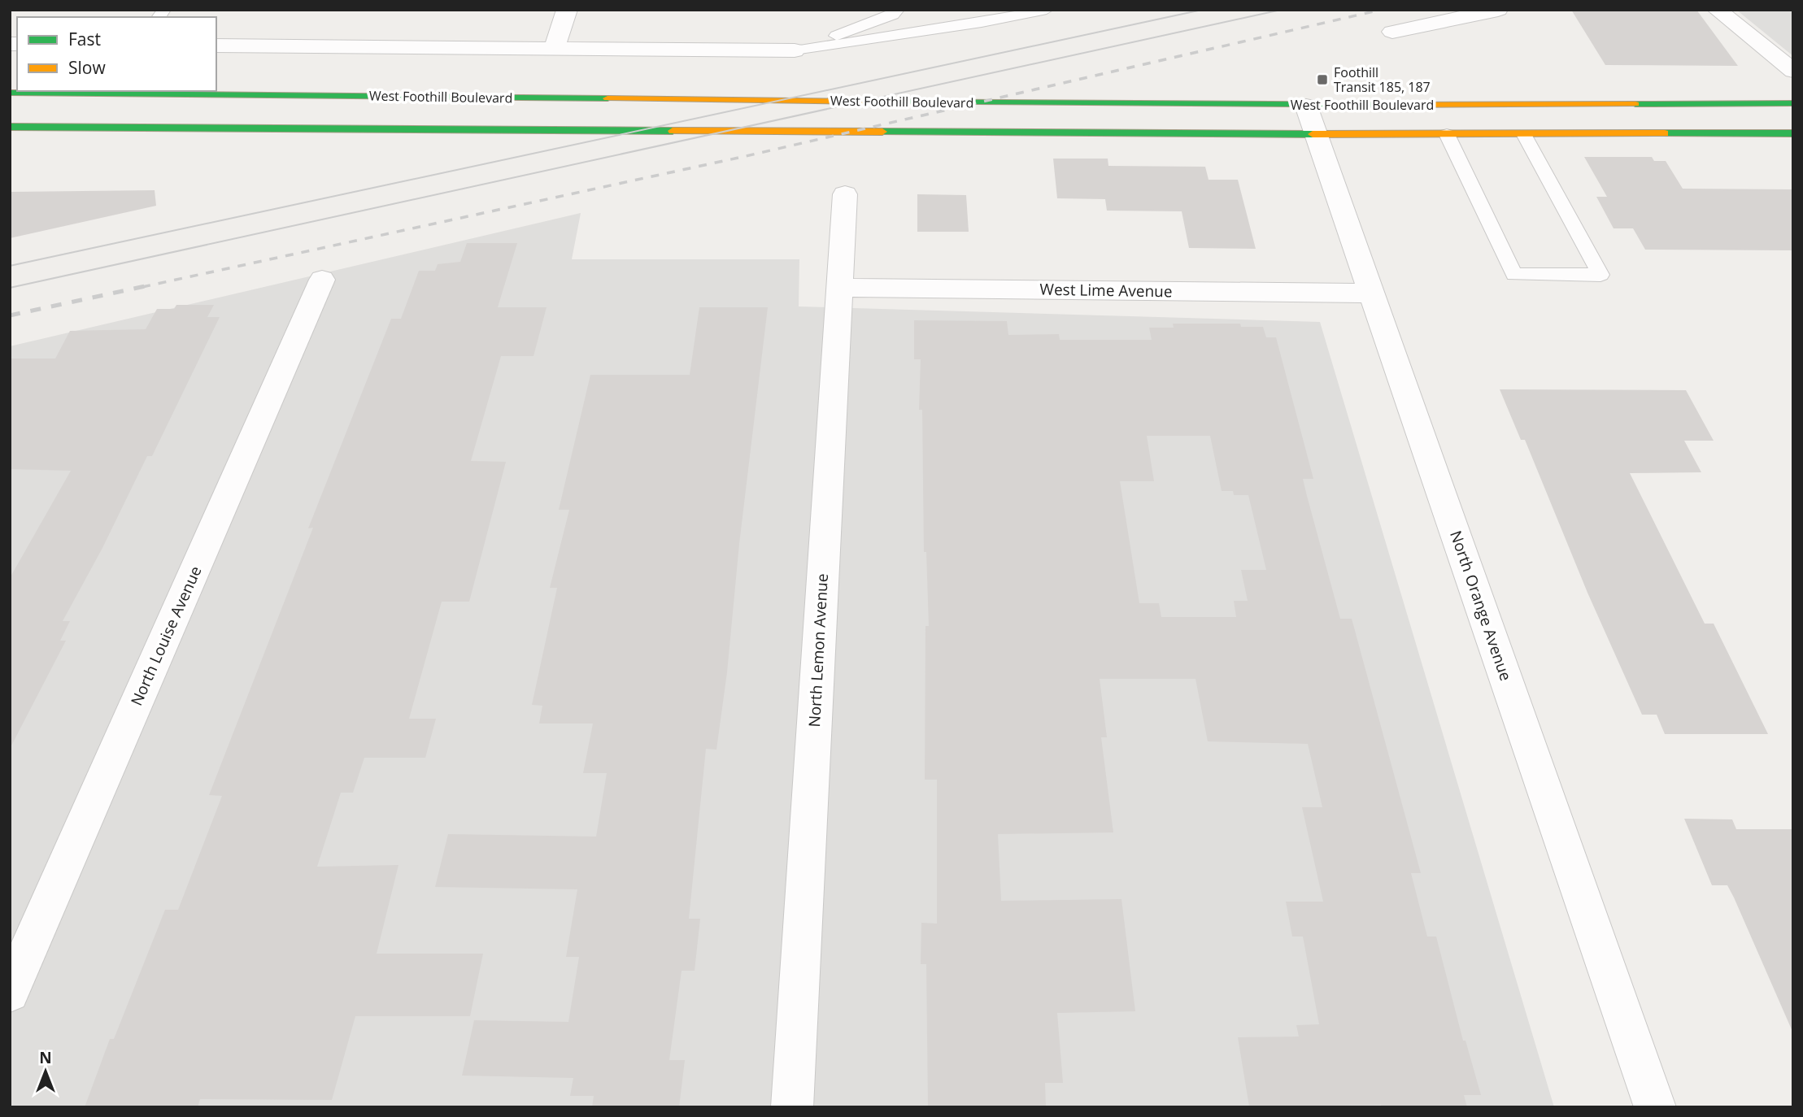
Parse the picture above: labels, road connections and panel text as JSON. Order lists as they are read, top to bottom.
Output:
{
  "streets": {
    "main road": ["West Foothill Boulevard"],
    "street": [
      "West Lime Avenue",
      "North Orange Avenue",
      "North Louise Avenue",
      "North Lemon Avenue"
    ]
  },
  "crossings": [
    ["West Foothill Boulevard", "North Orange Avenue"],
    ["West Lime Avenue", "North Orange Avenue"],
    ["West Lime Avenue", "North Lemon Avenue"]
  ],
  "places": {
    "transit": ["Foothill Transit 185, 187"]
  },
  "legend": ["Fast", "Slow"],
  "north": "top"
}
